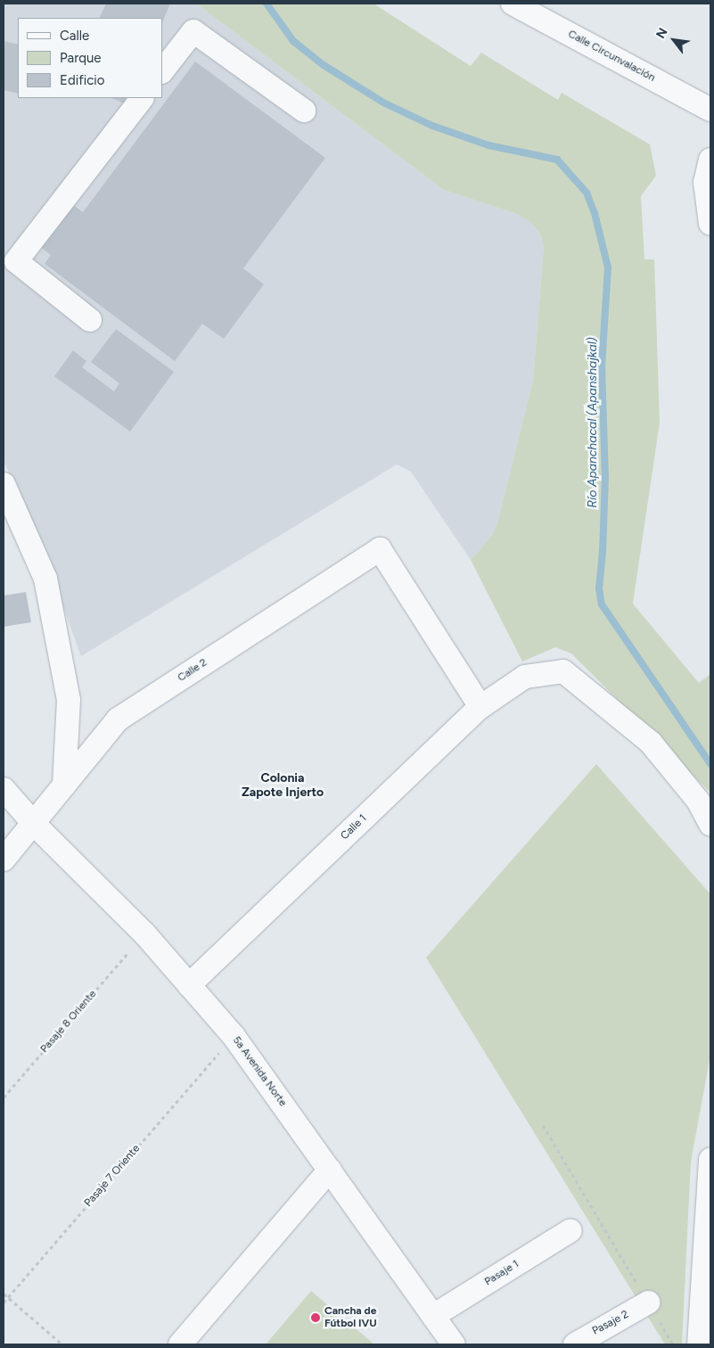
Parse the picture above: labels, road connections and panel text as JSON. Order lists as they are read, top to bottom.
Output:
{
  "streets": {
    "street": [
      "Calle Circunvalación",
      "Calle 2",
      "Calle 1",
      "5a Avenida Norte",
      "Pasaje 1",
      "Pasaje 2"
    ],
    "path": ["Pasaje 8 Oriente", "Pasaje 7 Oriente"]
  },
  "crossings": [
    ["Calle 2", "Calle 1"],
    ["Calle 2", "5a Avenida Norte"],
    ["Calle 1", "5a Avenida Norte"],
    ["5a Avenida Norte", "Pasaje 1"]
  ],
  "districts": ["Colonia Zapote Injerto"],
  "water": ["Río Apanchacal (Apanshajkal)"],
  "places": ["Cancha de Fútbol IVU"],
  "legend": ["Calle", "Parque", "Edificio"],
  "north": "top left"
}
